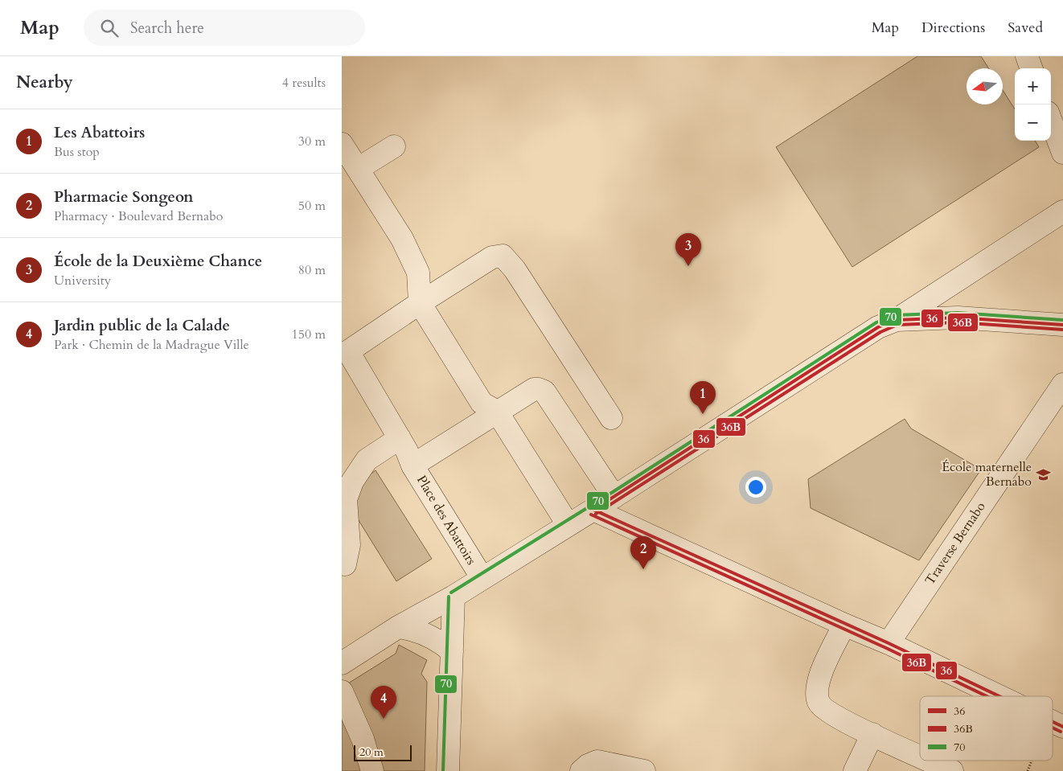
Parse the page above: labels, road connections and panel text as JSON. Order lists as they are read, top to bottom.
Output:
{
  "streets": {
    "street": ["Place des Abattoirs", "Traverse Bernabo"]
  },
  "places": {
    "school or university": ["École maternelle Bernabo"]
  },
  "lines": ["transit line 70", "transit line 36", "transit line 36B"],
  "legend": ["36", "36B", "70"],
  "scale_bar": "20 m",
  "north": "left",
  "page": {
    "header": "Map",
    "search": "Search here",
    "nav": ["Map", "Directions", "Saved"],
    "heading": ["Nearby", "4 results"],
    "map_buttons": ["+", "−"],
    "list": [
      {
        "mark": "1",
        "name": "Les Abattoirs",
        "note": "Bus stop",
        "value": "30 m"
      },
      {
        "mark": "2",
        "name": "Pharmacie Songeon",
        "note": "Pharmacy · Boulevard Bernabo",
        "value": "50 m"
      },
      {
        "mark": "3",
        "name": "École de la Deuxième Chance",
        "note": "University",
        "value": "80 m"
      },
      {
        "mark": "4",
        "name": "Jardin public de la Calade",
        "note": "Park · Chemin de la Madrague Ville",
        "value": "150 m"
      }
    ],
    "pins": [
      "3",
      "1",
      "2",
      "4"
    ],
    "scale": "20 m"
  }
}
